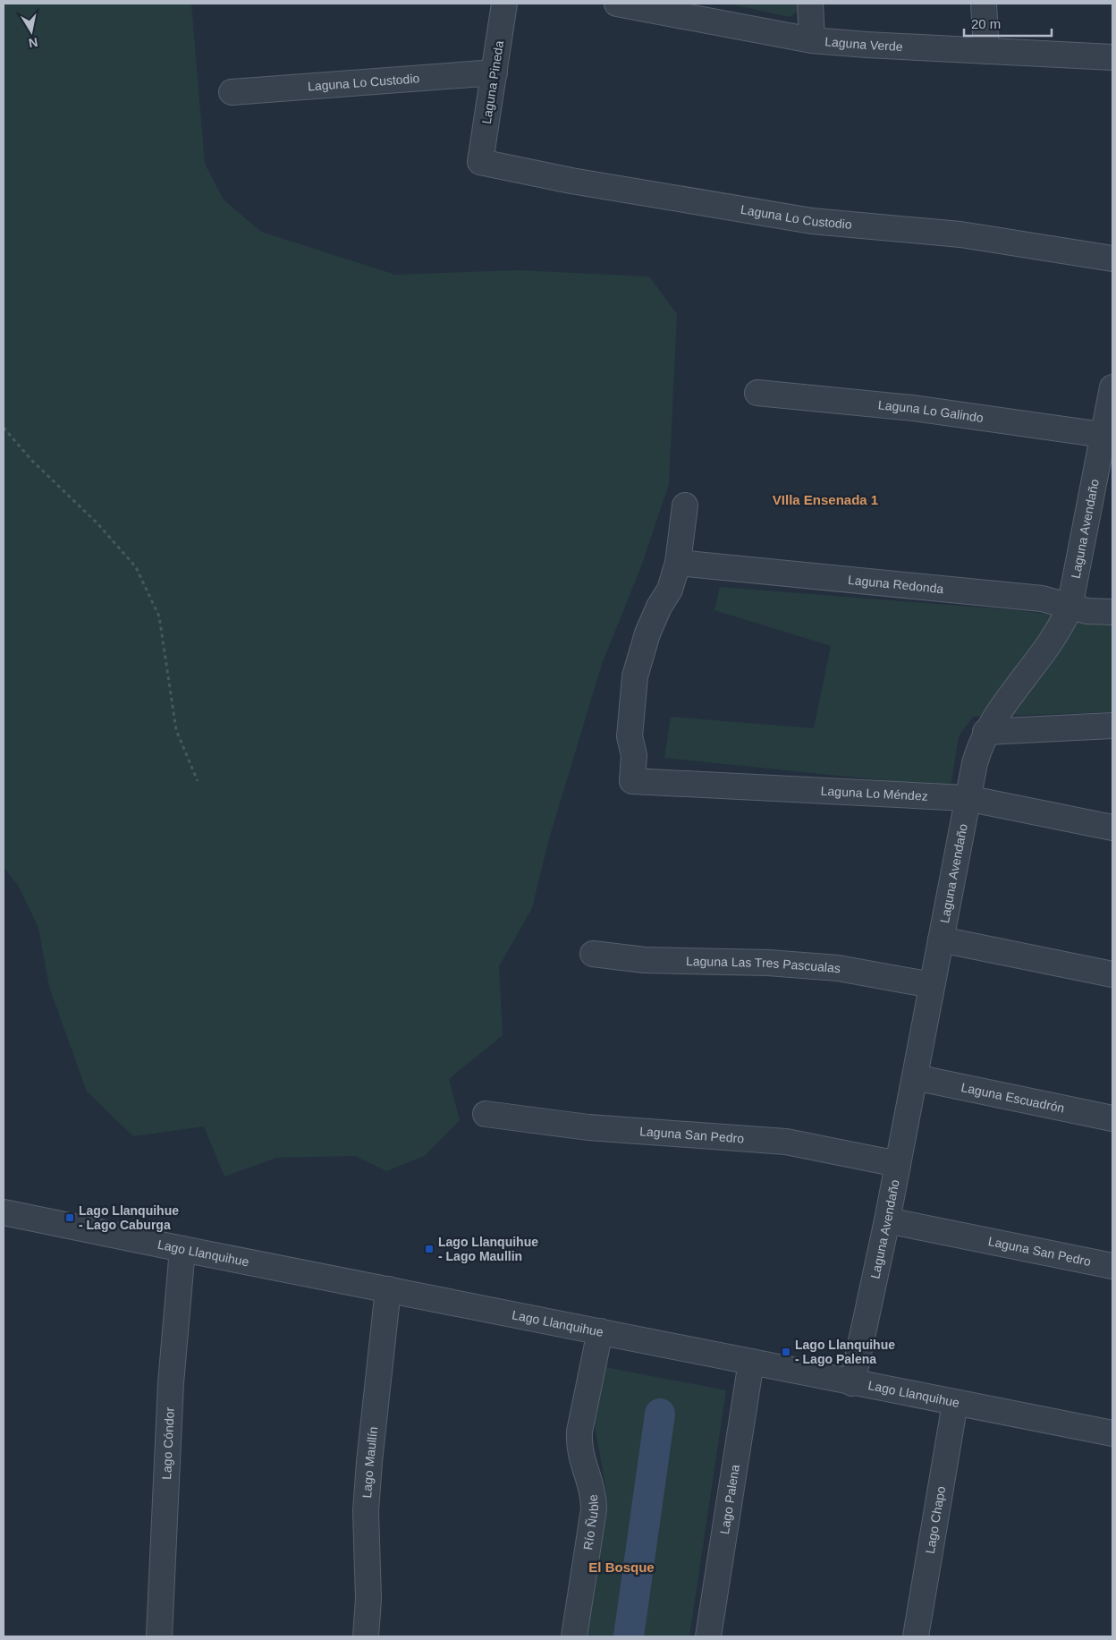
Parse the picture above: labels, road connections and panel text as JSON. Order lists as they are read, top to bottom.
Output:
{
  "streets": {
    "street": [
      "Laguna Verde",
      "Laguna Lo Custodio",
      "Laguna Pineda",
      "Laguna Lo Galindo",
      "Laguna Avendaño",
      "Laguna Redonda",
      "Laguna Lo Méndez",
      "Laguna Las Tres Pascualas",
      "Laguna Escuadrón",
      "Laguna San Pedro",
      "Lago Llanquihue",
      "Lago Cóndor",
      "Lago Maullín",
      "Lago Palena",
      "Lago Chapo",
      "Río Ñuble"
    ]
  },
  "crossings": [
    ["Laguna Lo Custodio", "Laguna Pineda"],
    ["Laguna Lo Galindo", "Laguna Avendaño"],
    ["Laguna Avendaño", "Laguna Redonda"],
    ["Laguna Avendaño", "Laguna Lo Méndez"],
    ["Laguna Avendaño", "Laguna Las Tres Pascualas"],
    ["Laguna Avendaño", "Laguna Escuadrón"],
    ["Laguna Avendaño", "Laguna San Pedro"],
    ["Laguna Avendaño", "Lago Llanquihue"],
    ["Laguna Redonda", "Laguna Lo Méndez"],
    ["Lago Llanquihue", "Lago Cóndor"],
    ["Lago Llanquihue", "Lago Maullín"],
    ["Lago Llanquihue", "Lago Palena"],
    ["Lago Llanquihue", "Lago Chapo"],
    ["Lago Llanquihue", "Río Ñuble"]
  ],
  "districts": ["VIlla Ensenada 1", "El Bosque"],
  "places": {
    "transit": ["Lago Llanquihue - Lago Caburga", "Lago Llanquihue - Lago Maullin", "Lago Llanquihue - Lago Palena"]
  },
  "scale_bar": "20 m",
  "north": "bottom"
}
